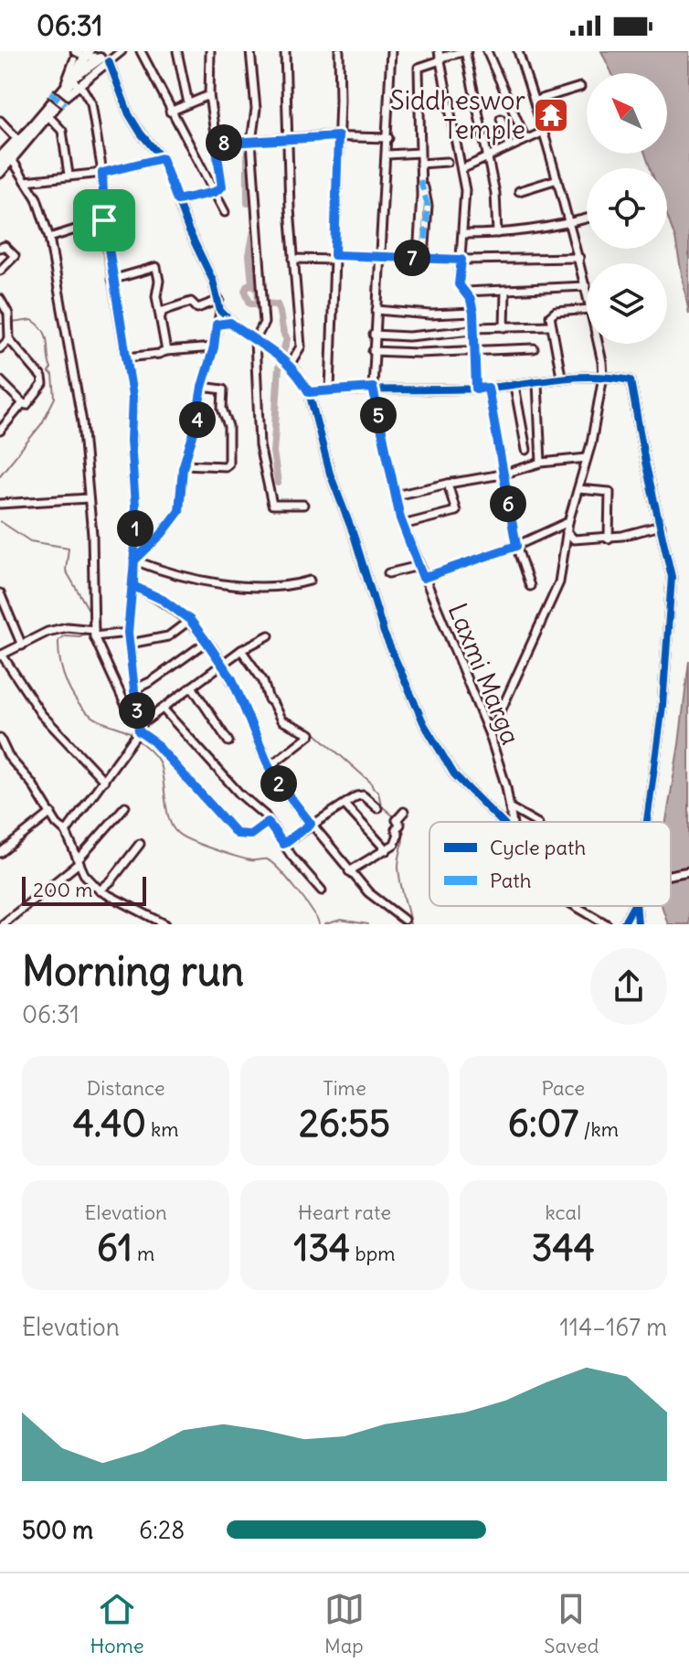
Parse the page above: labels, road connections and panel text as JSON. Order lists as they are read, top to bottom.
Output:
{
  "streets": {
    "street": ["Laxmi Marga"]
  },
  "places": {
    "temple": ["Siddheswor Temple"]
  },
  "legend": ["Cycle path", "Path"],
  "scale_bar": "200 m",
  "north": "top left",
  "page": {
    "status": "06:31",
    "pins": [
      "8",
      "7",
      "5",
      "4",
      "6",
      "1",
      "3",
      "2"
    ],
    "scale": "200 m",
    "heading": ["Morning run", "06:31"],
    "stats": [
      ["Distance", "4.40 km"],
      ["Time", "26:55"],
      ["Pace", "6:07 /km"],
      ["Elevation", "61 m"],
      ["Heart rate", "134 bpm"],
      ["kcal", "344"]
    ],
    "chart": ["Elevation", "114–167 m"],
    "list": [
      {
        "name": "500 m",
        "note": "6:28"
      }
    ],
    "tabs": ["Home", "Map", "Saved"]
  }
}
